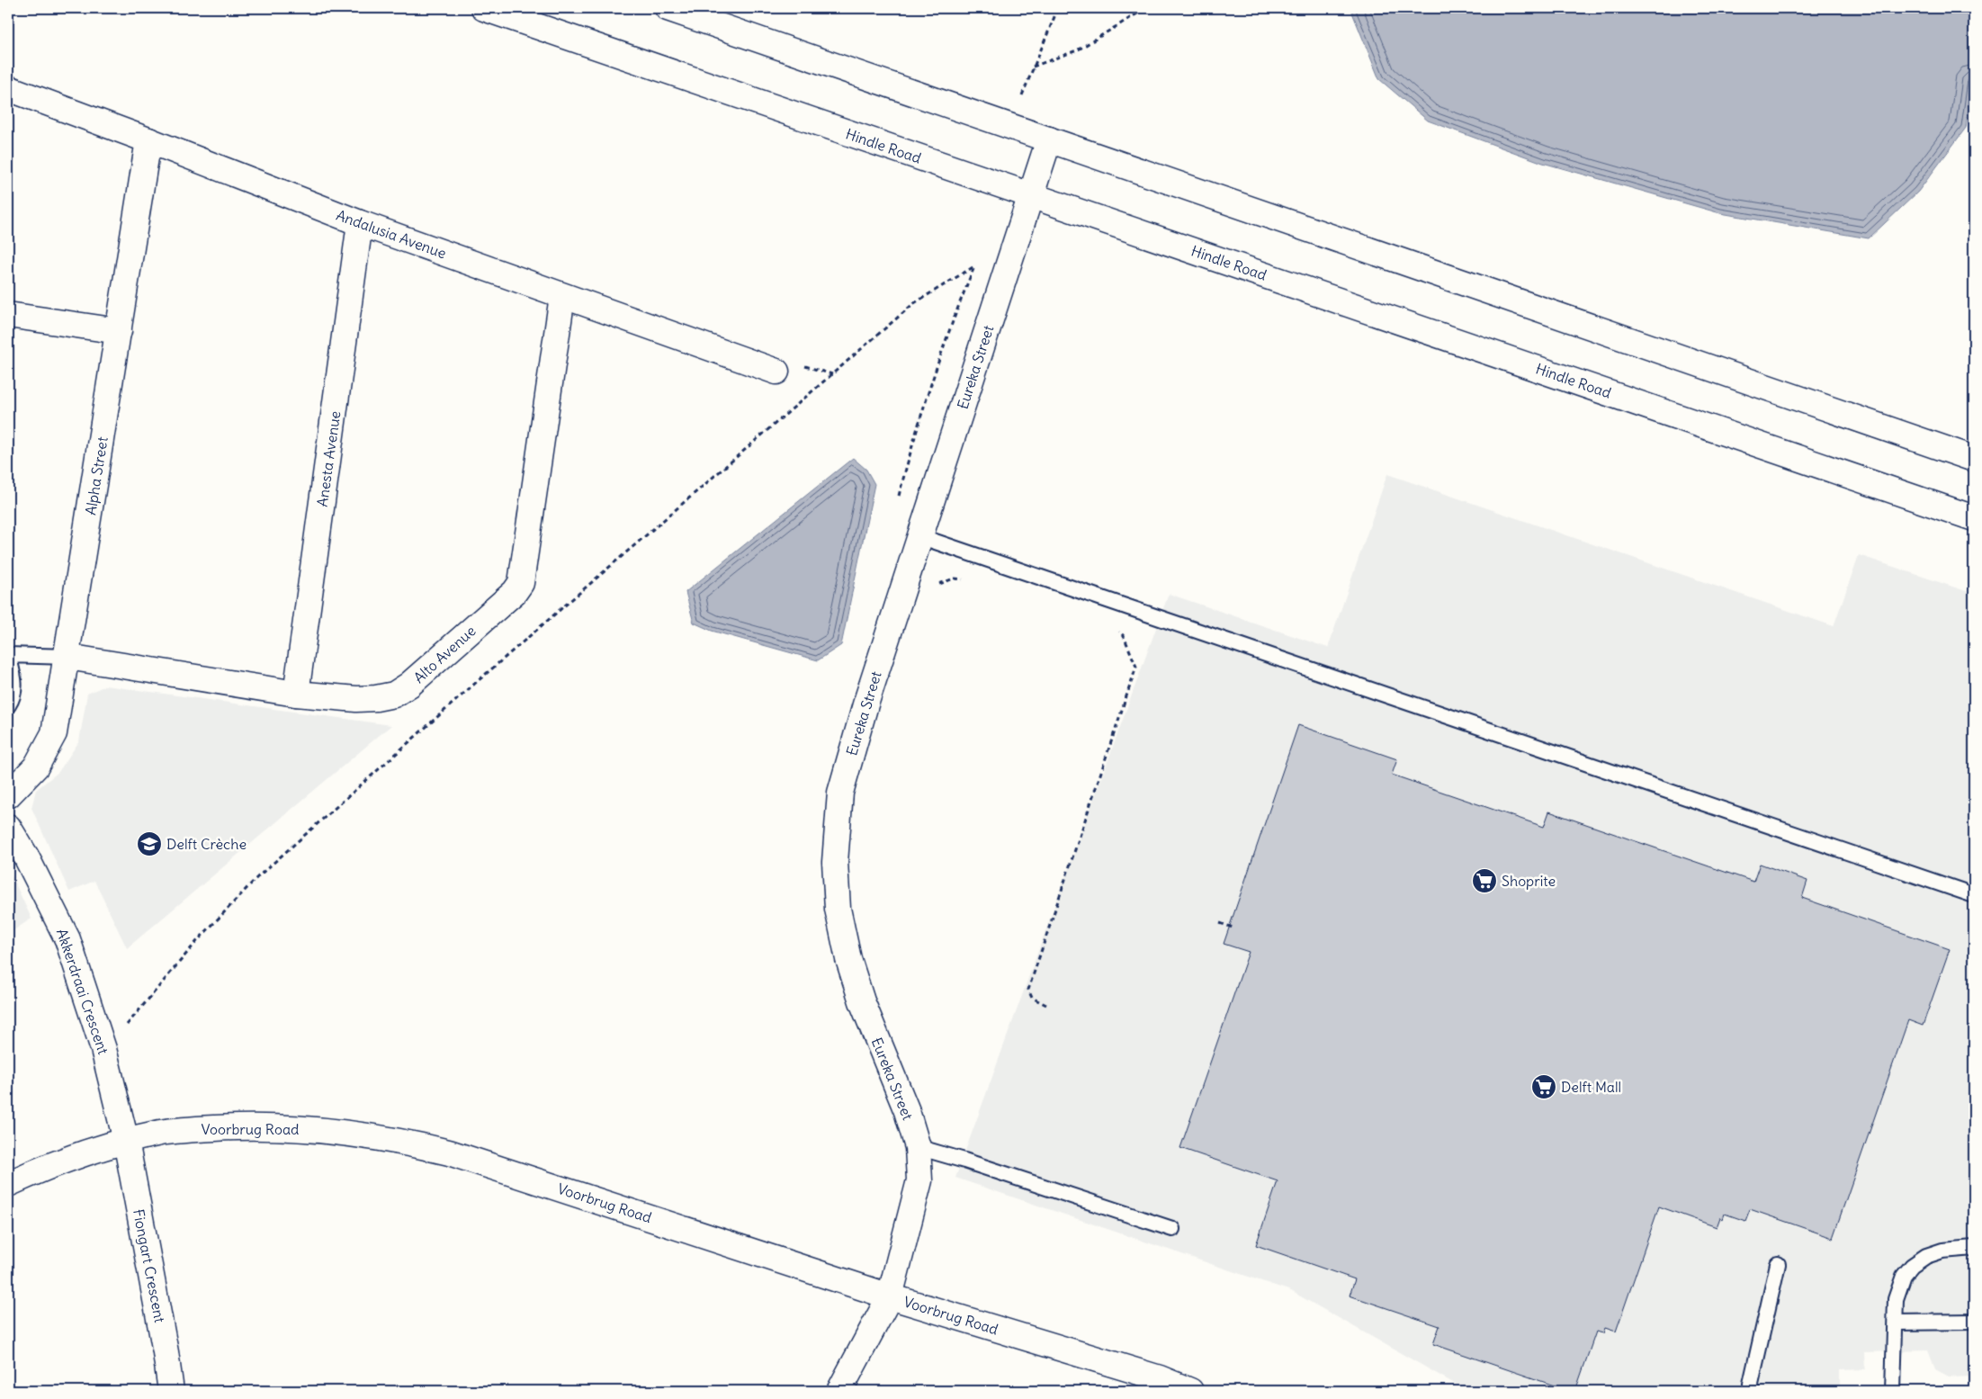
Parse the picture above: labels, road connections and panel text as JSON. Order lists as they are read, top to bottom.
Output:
{
  "streets": {
    "street": [
      "Hindle Road",
      "Andalusia Avenue",
      "Eureka Street",
      "Anesta Avenue",
      "Alpha Street",
      "Alto Avenue",
      "Akkerdraai Crescent",
      "Voorbrug Road",
      "Fiongart Crescent"
    ]
  },
  "crossings": [
    ["Hindle Road", "Eureka Street"],
    ["Andalusia Avenue", "Anesta Avenue"],
    ["Andalusia Avenue", "Alpha Street"],
    ["Andalusia Avenue", "Alto Avenue"],
    ["Eureka Street", "Voorbrug Road"],
    ["Anesta Avenue", "Alto Avenue"],
    ["Alpha Street", "Alto Avenue"],
    ["Akkerdraai Crescent", "Voorbrug Road"],
    ["Akkerdraai Crescent", "Fiongart Crescent"],
    ["Voorbrug Road", "Fiongart Crescent"]
  ],
  "places": {
    "school or university": ["Delft Crèche"],
    "supermarket": ["Shoprite", "Delft Mall"]
  }
}
